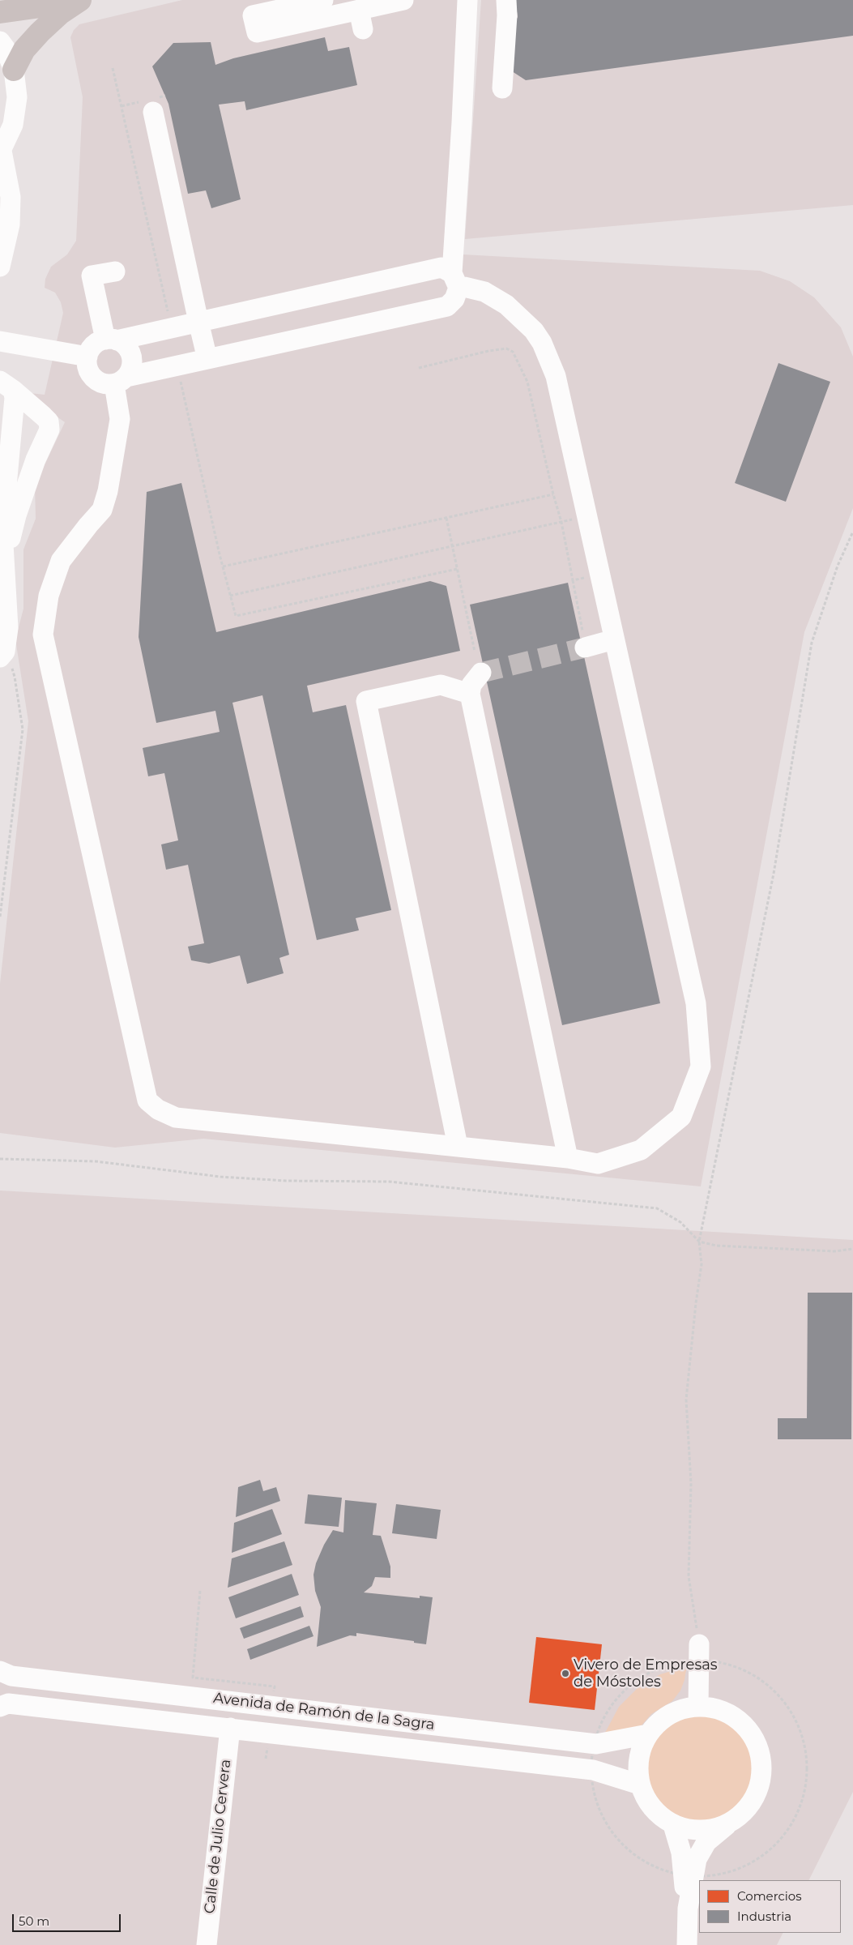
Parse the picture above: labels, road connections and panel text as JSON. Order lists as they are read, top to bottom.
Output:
{
  "streets": {
    "street": ["Avenida de Ramón de la Sagra", "Calle de Julio Cervera"]
  },
  "crossings": [
    ["Avenida de Ramón de la Sagra", "Calle de Julio Cervera"]
  ],
  "places": ["Vivero de Empresas de Móstoles"],
  "legend": ["Comercios", "Industria"],
  "scale_bar": "50 m"
}
